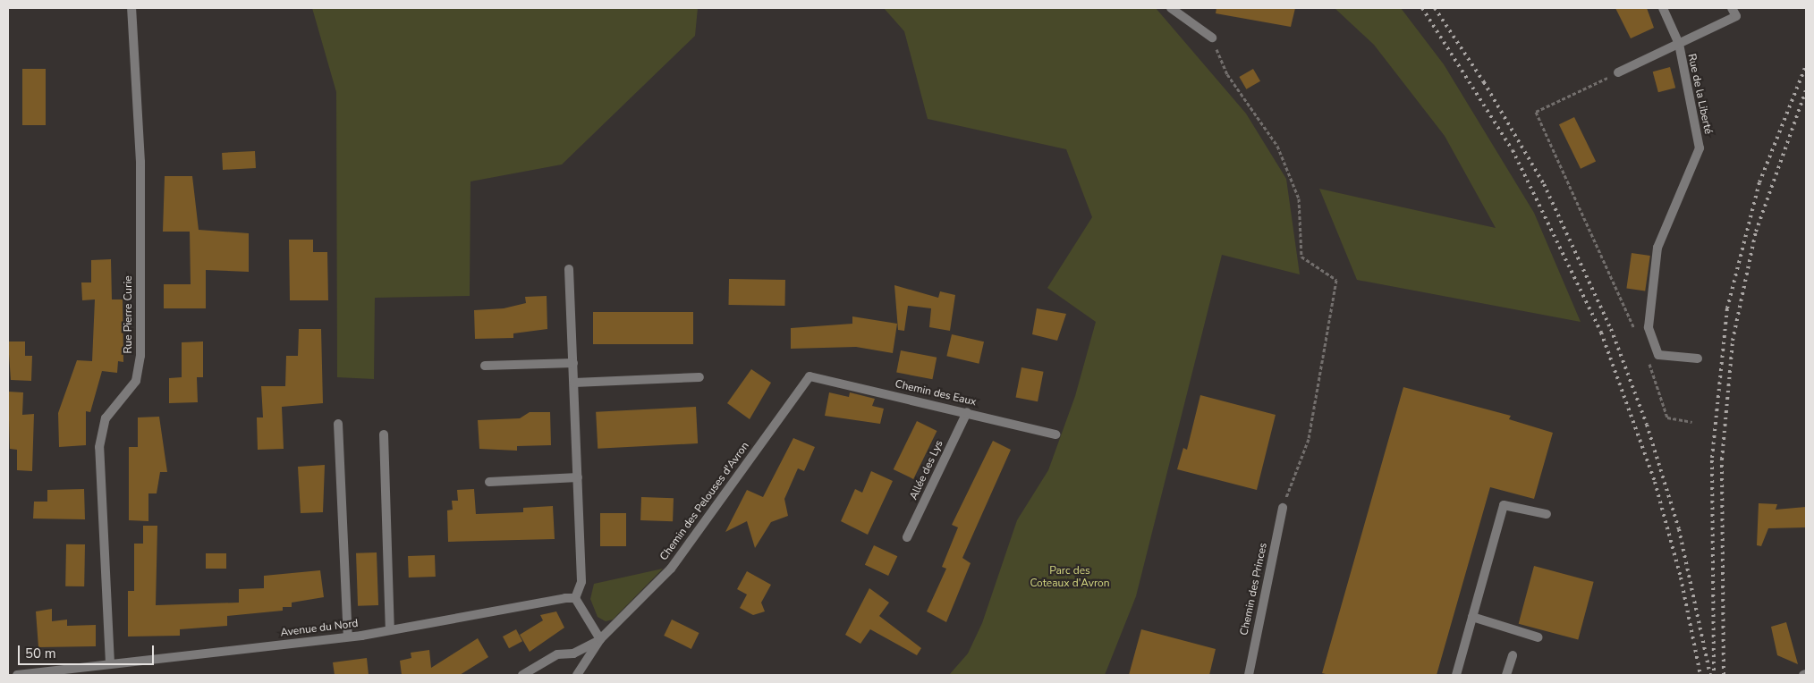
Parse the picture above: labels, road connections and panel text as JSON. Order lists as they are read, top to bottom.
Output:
{
  "streets": {
    "street": [
      "Rue de la Liberté",
      "Rue Pierre Curie",
      "Chemin des Eaux",
      "Allée des Lys",
      "Chemin des Pelouses d'Avron",
      "Chemin des Princes",
      "Avenue du Nord"
    ]
  },
  "crossings": [
    ["Rue Pierre Curie", "Avenue du Nord"],
    ["Chemin des Eaux", "Allée des Lys"],
    ["Chemin des Eaux", "Chemin des Pelouses d'Avron"]
  ],
  "parks": ["Parc des Coteaux d'Avron"],
  "scale_bar": "50 m"
}
